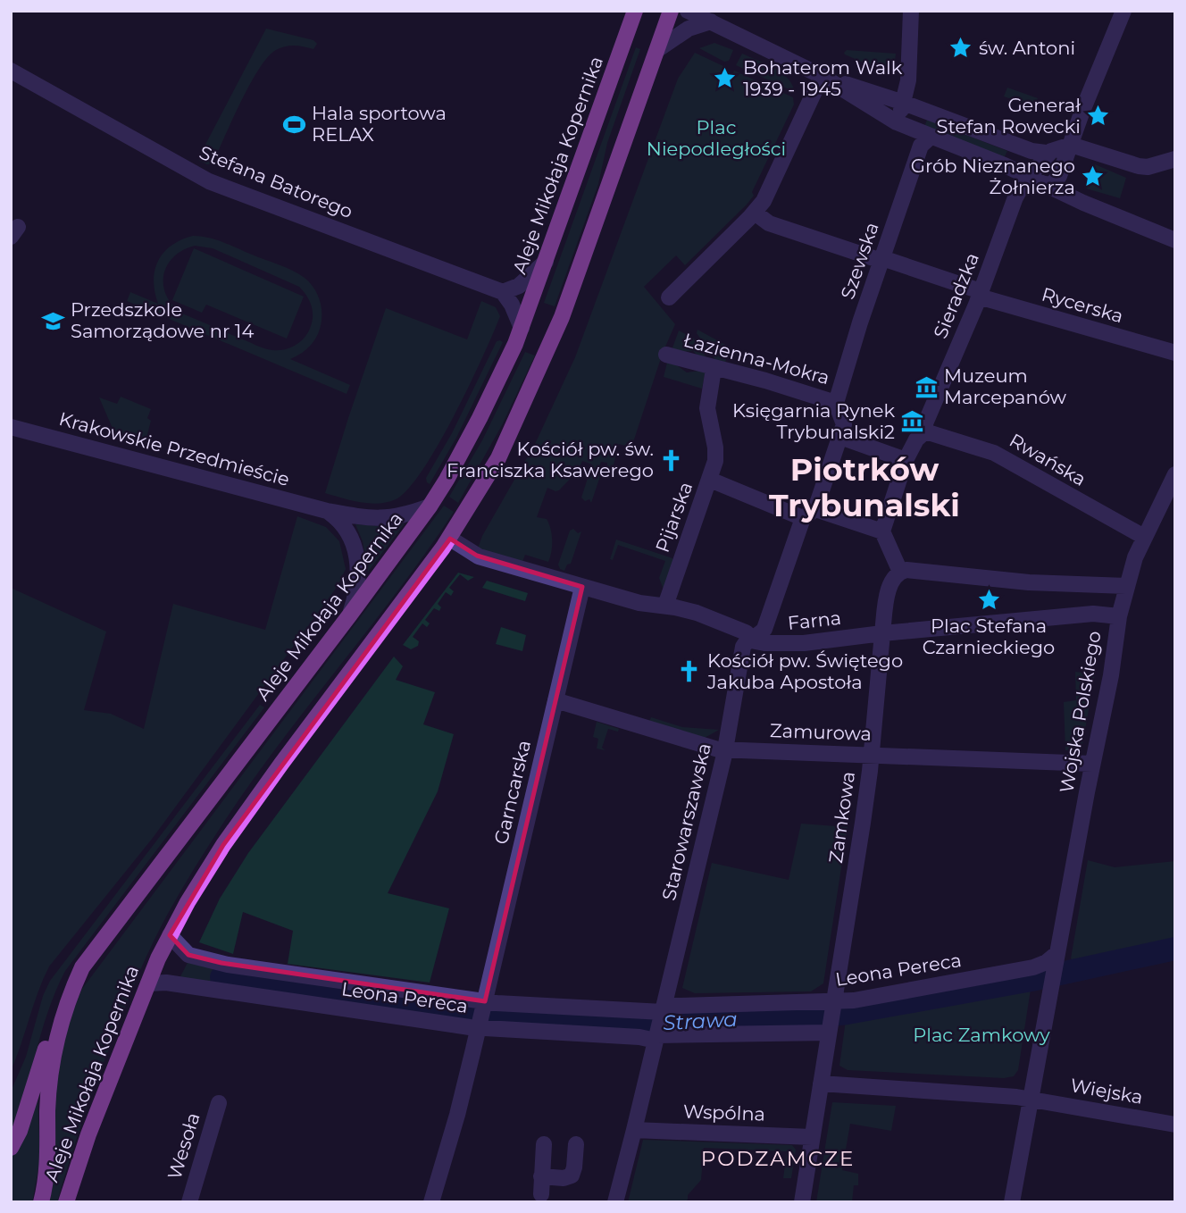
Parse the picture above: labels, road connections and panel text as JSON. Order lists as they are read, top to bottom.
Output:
{
  "streets": {
    "main road": ["Aleje Mikołaja Kopernika"],
    "street": [
      "Stefana Batorego",
      "Szewska",
      "Sieradzka",
      "Rycerska",
      "Łazienna-Mokra",
      "Krakowskie Przedmieście",
      "Rwańska",
      "Pijarska",
      "Farna",
      "Wojska Polskiego",
      "Zamurowa",
      "Garncarska",
      "Zamkowa",
      "Starowarszawska",
      "Leona Pereca",
      "Wiejska",
      "Wspólna",
      "Wesoła"
    ]
  },
  "crossings": [
    ["Aleje Mikołaja Kopernika", "Krakowskie Przedmieście"],
    ["Aleje Mikołaja Kopernika", "Leona Pereca"],
    ["Szewska", "Rycerska"],
    ["Szewska", "Łazienna-Mokra"],
    ["Sieradzka", "Rycerska"],
    ["Sieradzka", "Rwańska"],
    ["Łazienna-Mokra", "Pijarska"],
    ["Rwańska", "Wojska Polskiego"],
    ["Farna", "Zamkowa"],
    ["Farna", "Starowarszawska"],
    ["Wojska Polskiego", "Zamurowa"],
    ["Wojska Polskiego", "Leona Pereca"],
    ["Wojska Polskiego", "Wiejska"],
    ["Zamurowa", "Garncarska"],
    ["Zamurowa", "Zamkowa"],
    ["Zamurowa", "Starowarszawska"],
    ["Garncarska", "Leona Pereca"],
    ["Zamkowa", "Leona Pereca"],
    ["Zamkowa", "Wspólna"],
    ["Starowarszawska", "Leona Pereca"],
    ["Starowarszawska", "Wspólna"]
  ],
  "districts": ["Piotrków Trybunalski", "PODZAMCZE"],
  "water": ["Strawa"],
  "parks": ["Plac Niepodległości", "Plac Zamkowy"],
  "places": {
    "place": [
      "św. Antoni",
      "Bohaterom Walk 1939 - 1945",
      "Generał Stefan Rowecki",
      "Grób Nieznanego Żołnierza",
      "Plac Stefana Czarnieckiego"
    ],
    "sports": ["Hala sportowa RELAX"],
    "school or university": ["Przedszkole Samorządowe nr 14"],
    "museum": ["Muzeum Marcepanów", "Księgarnia Rynek Trybunalski2"],
    "church": ["Kościół pw. św. Franciszka Ksawerego", "Kościół pw. Świętego Jakuba Apostoła"]
  }
}
